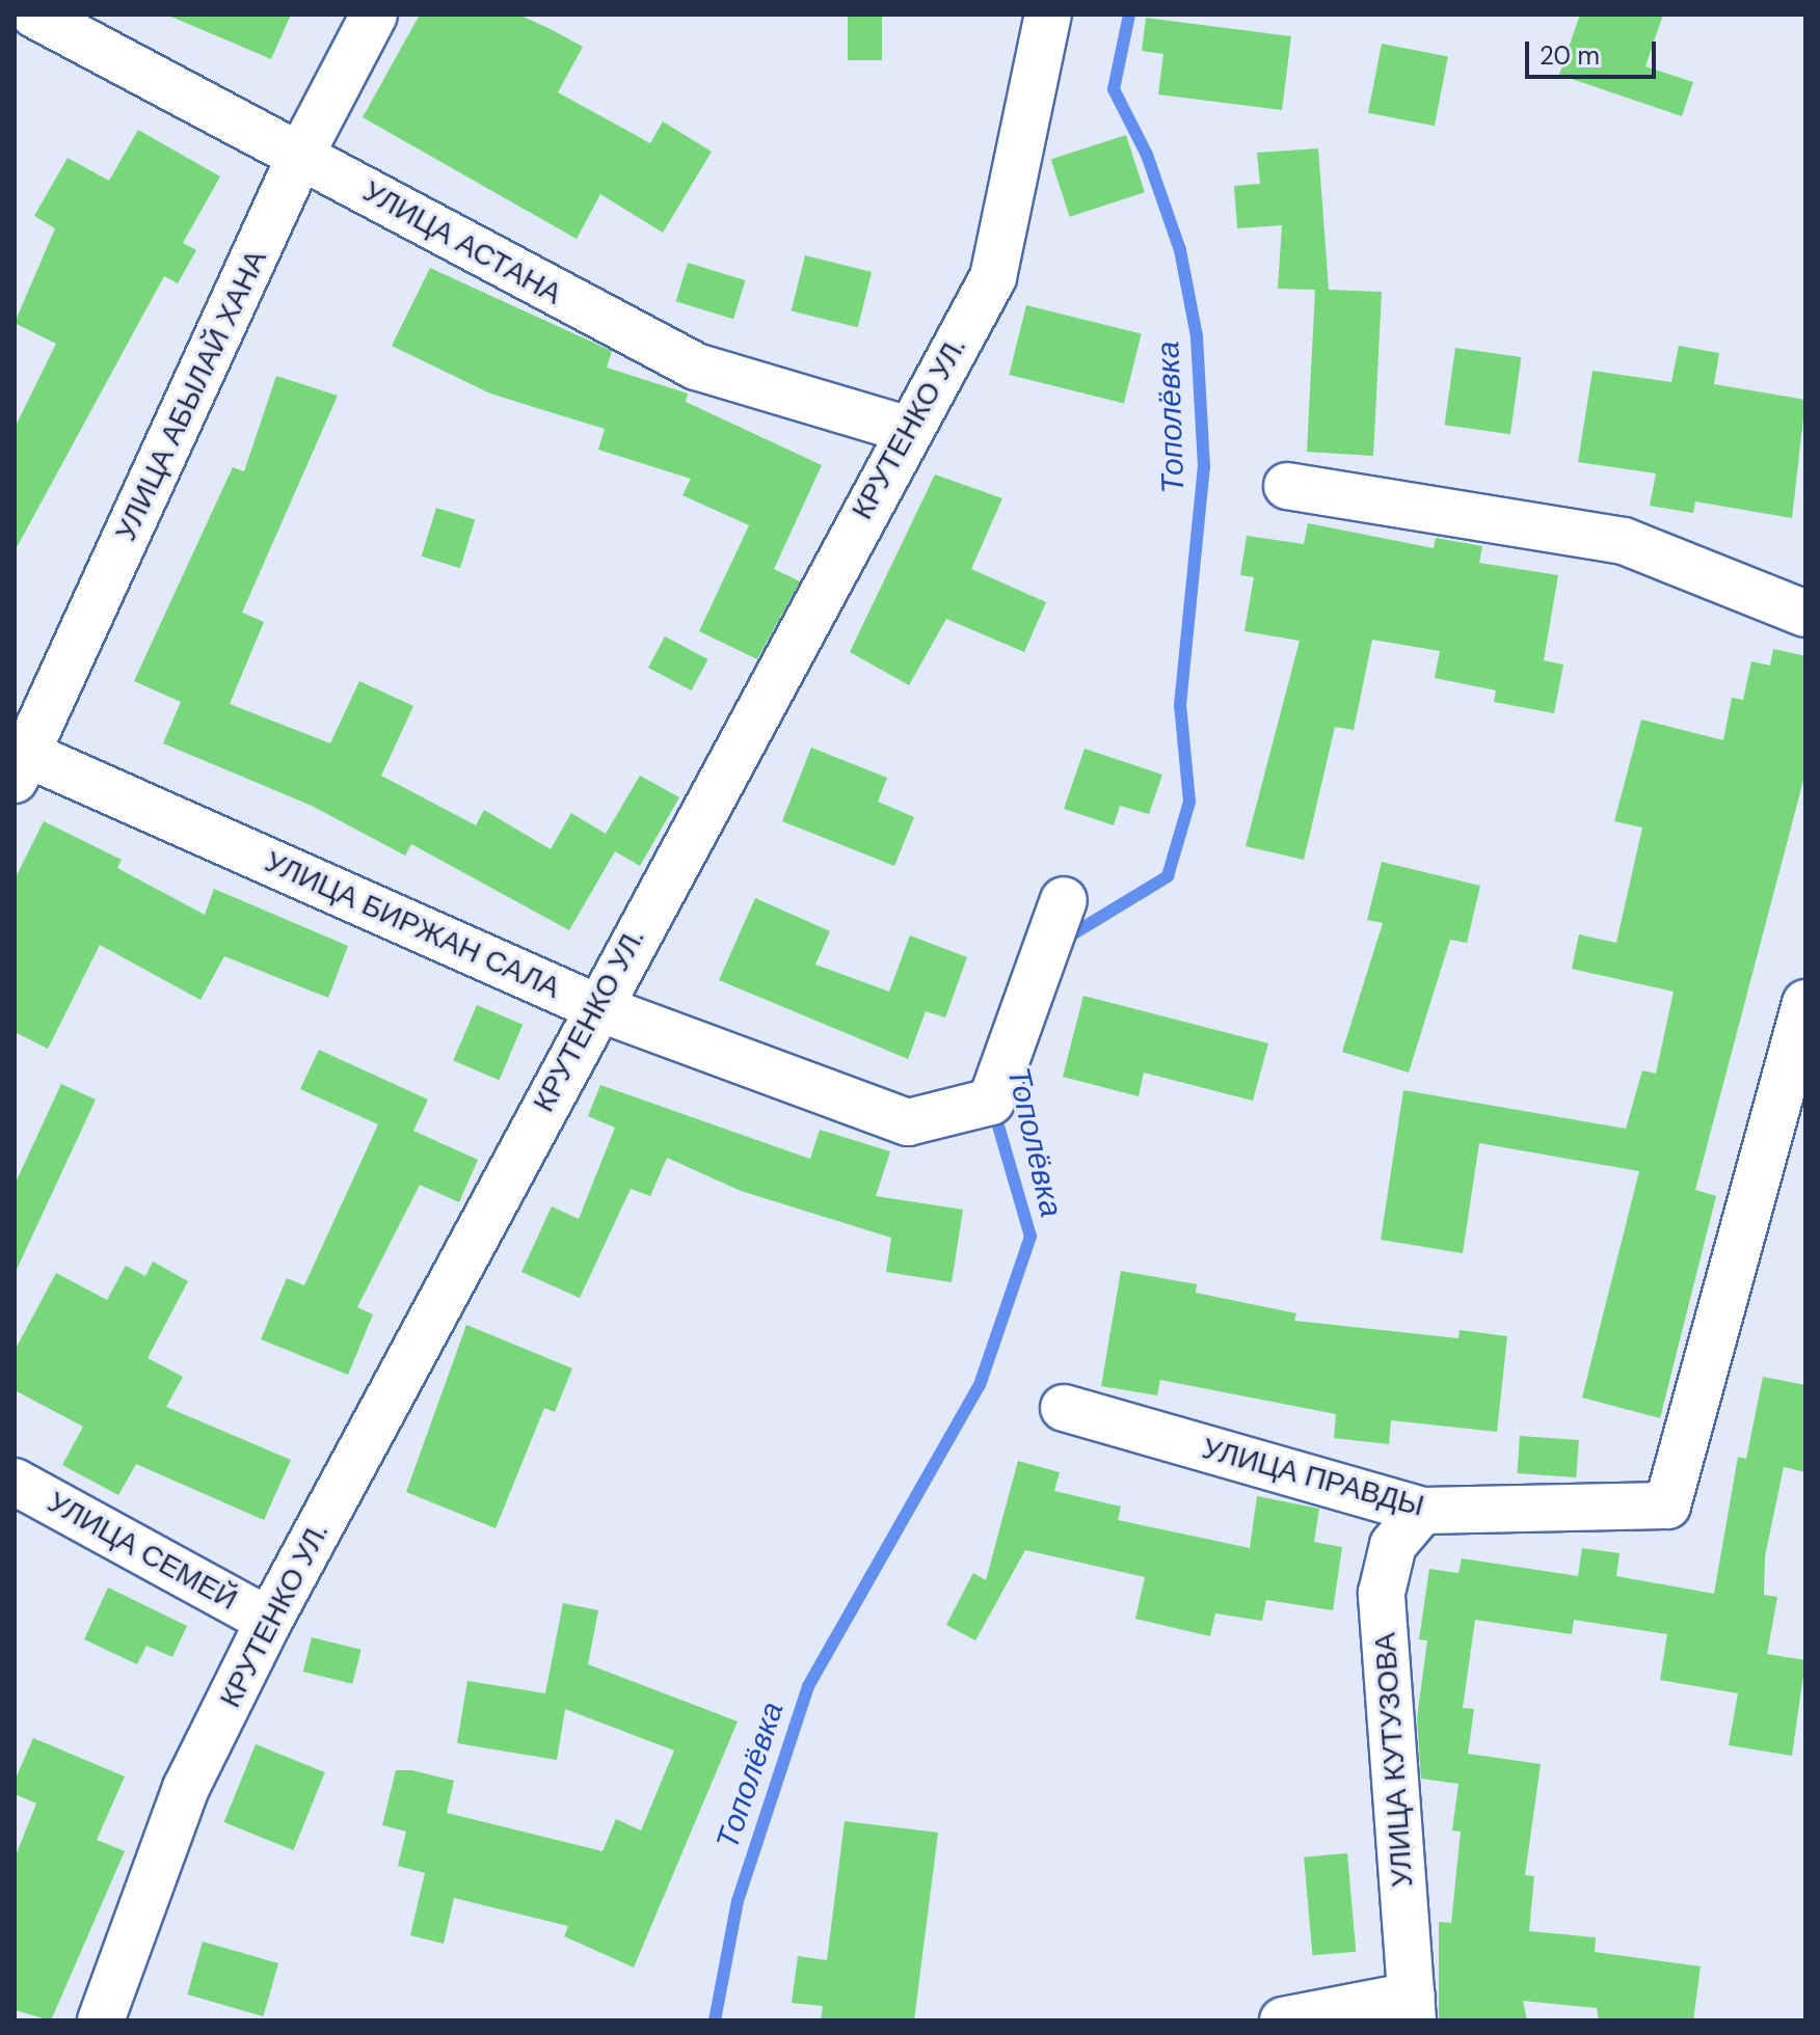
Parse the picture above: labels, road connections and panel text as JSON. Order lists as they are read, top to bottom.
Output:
{
  "streets": {
    "street": [
      "УЛИЦА АСТАНА",
      "УЛИЦА АБЫЛАЙ ХАНА",
      "КРУТЕНКО УЛ.",
      "УЛИЦА БИРЖАН САЛА",
      "УЛИЦА ПРАВДЫ",
      "УЛИЦА СЕМЕЙ",
      "УЛИЦА КУТУЗОВА"
    ]
  },
  "crossings": [
    ["УЛИЦА АСТАНА", "УЛИЦА АБЫЛАЙ ХАНА"],
    ["УЛИЦА АСТАНА", "КРУТЕНКО УЛ."],
    ["УЛИЦА АБЫЛАЙ ХАНА", "УЛИЦА БИРЖАН САЛА"],
    ["КРУТЕНКО УЛ.", "УЛИЦА БИРЖАН САЛА"],
    ["КРУТЕНКО УЛ.", "УЛИЦА СЕМЕЙ"],
    ["УЛИЦА ПРАВДЫ", "УЛИЦА КУТУЗОВА"]
  ],
  "water": ["Тополёвка"],
  "scale_bar": "20 m"
}
